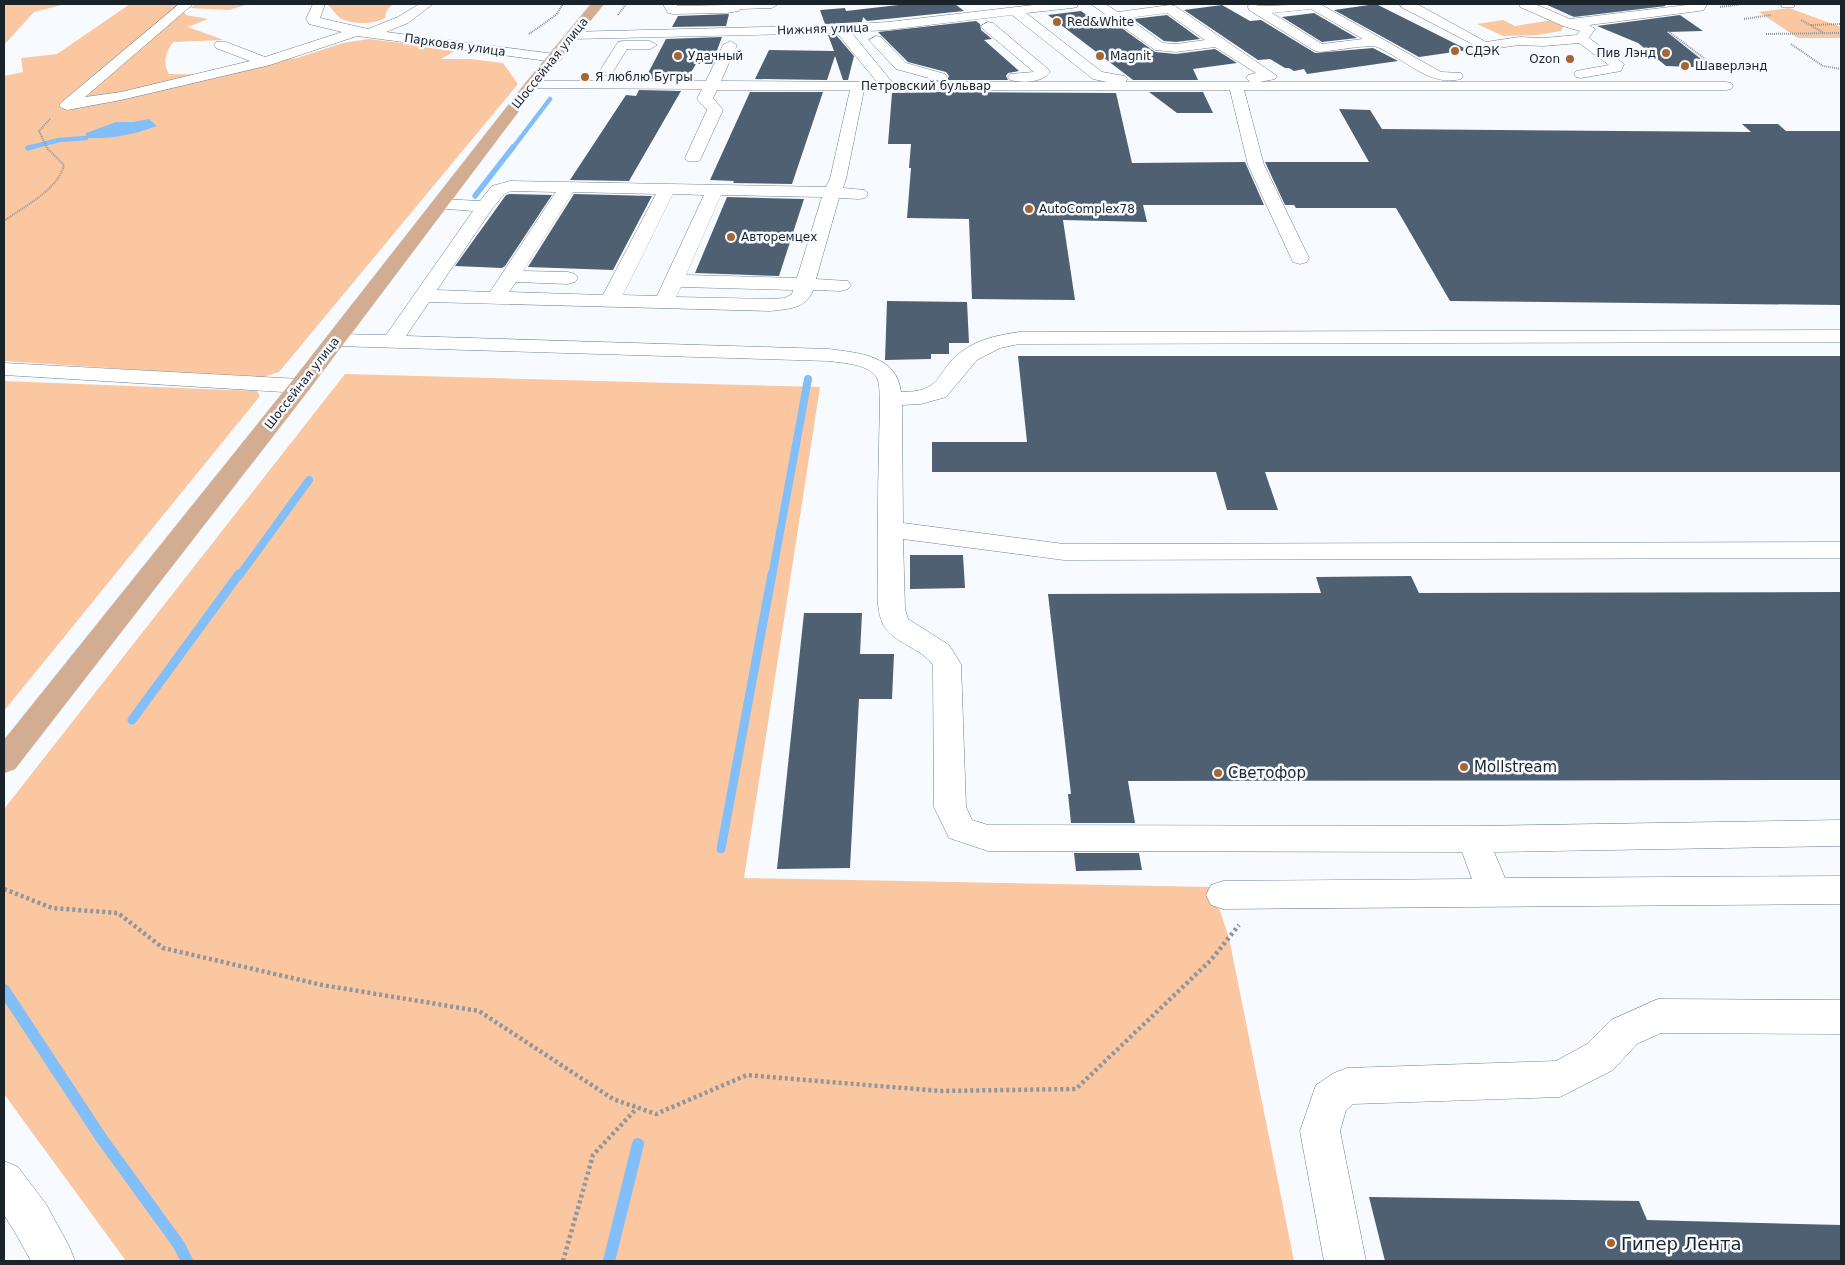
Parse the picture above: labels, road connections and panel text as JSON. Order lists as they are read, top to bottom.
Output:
{
  "streets": {
    "main road": ["Шоссейная улица"],
    "street": ["Нижняя улица", "Парковая улица", "Петровский бульвар"]
  },
  "crossings": [
    ["Нижняя улица", "Шоссейная улица"],
    ["Парковая улица", "Шоссейная улица"],
    ["Шоссейная улица", "Петровский бульвар"]
  ],
  "places": [
    "Red&White",
    "СДЭК",
    "Пив Лэнд",
    "Удачный",
    "Magnit",
    "Ozon",
    "Шаверлэнд",
    "Я люблю Бугры",
    "AutoComplex78",
    "Авторемцех",
    "Mollstream",
    "Светофор",
    "Гипер Лента"
  ]
}
